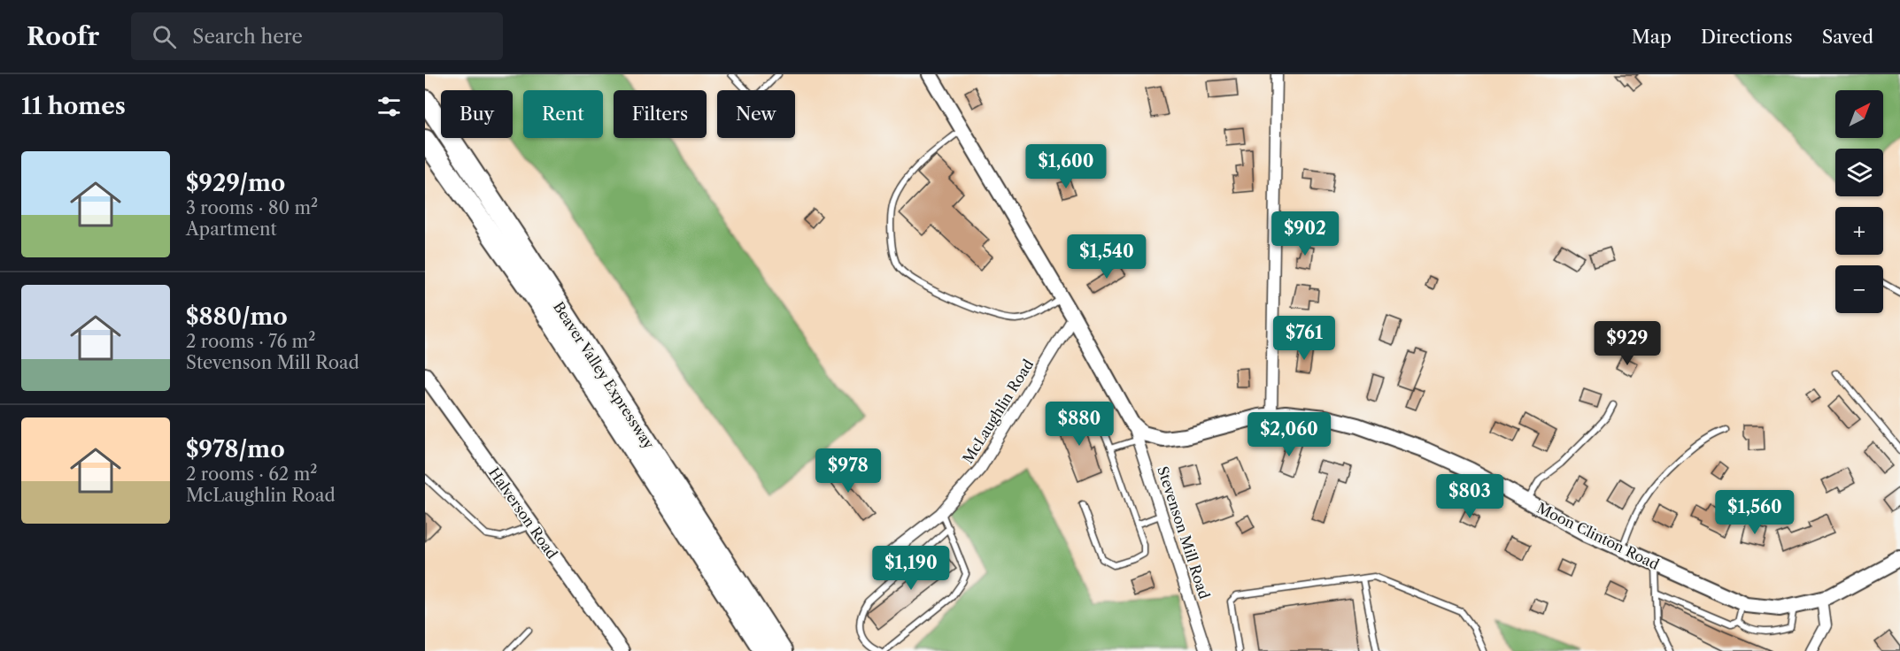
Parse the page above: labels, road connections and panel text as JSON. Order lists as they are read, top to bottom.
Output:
{
  "streets": {
    "highway": ["Beaver Valley Expressway"],
    "street": [
      "McLaughlin Road",
      "Halverson Road",
      "Stevenson Mill Road",
      "Moon Clinton Road"
    ]
  },
  "crossings": [
    ["McLaughlin Road", "Moon Clinton Road"],
    ["Stevenson Mill Road", "Moon Clinton Road"]
  ],
  "north": "top right",
  "page": {
    "header": "Roofr",
    "search": "Search here",
    "nav": ["Map", "Directions", "Saved"],
    "heading": "11 homes",
    "map_buttons": ["+", "−"],
    "chip": [
      "Buy",
      "Rent",
      "Filters",
      "New"
    ],
    "list": [
      {
        "name": "$929/mo",
        "note": "3 rooms · 80 m² · Apartment"
      },
      {
        "name": "$880/mo",
        "note": "2 rooms · 76 m² · Stevenson Mill Road"
      },
      {
        "name": "$978/mo",
        "note": "2 rooms · 62 m² · McLaughlin Road"
      }
    ],
    "price": [
      "$1,600",
      "$902",
      "$1,540",
      "$761",
      "$929",
      "$880",
      "$2,060",
      "$978",
      "$803",
      "$1,560",
      "$1,190"
    ]
  }
}
